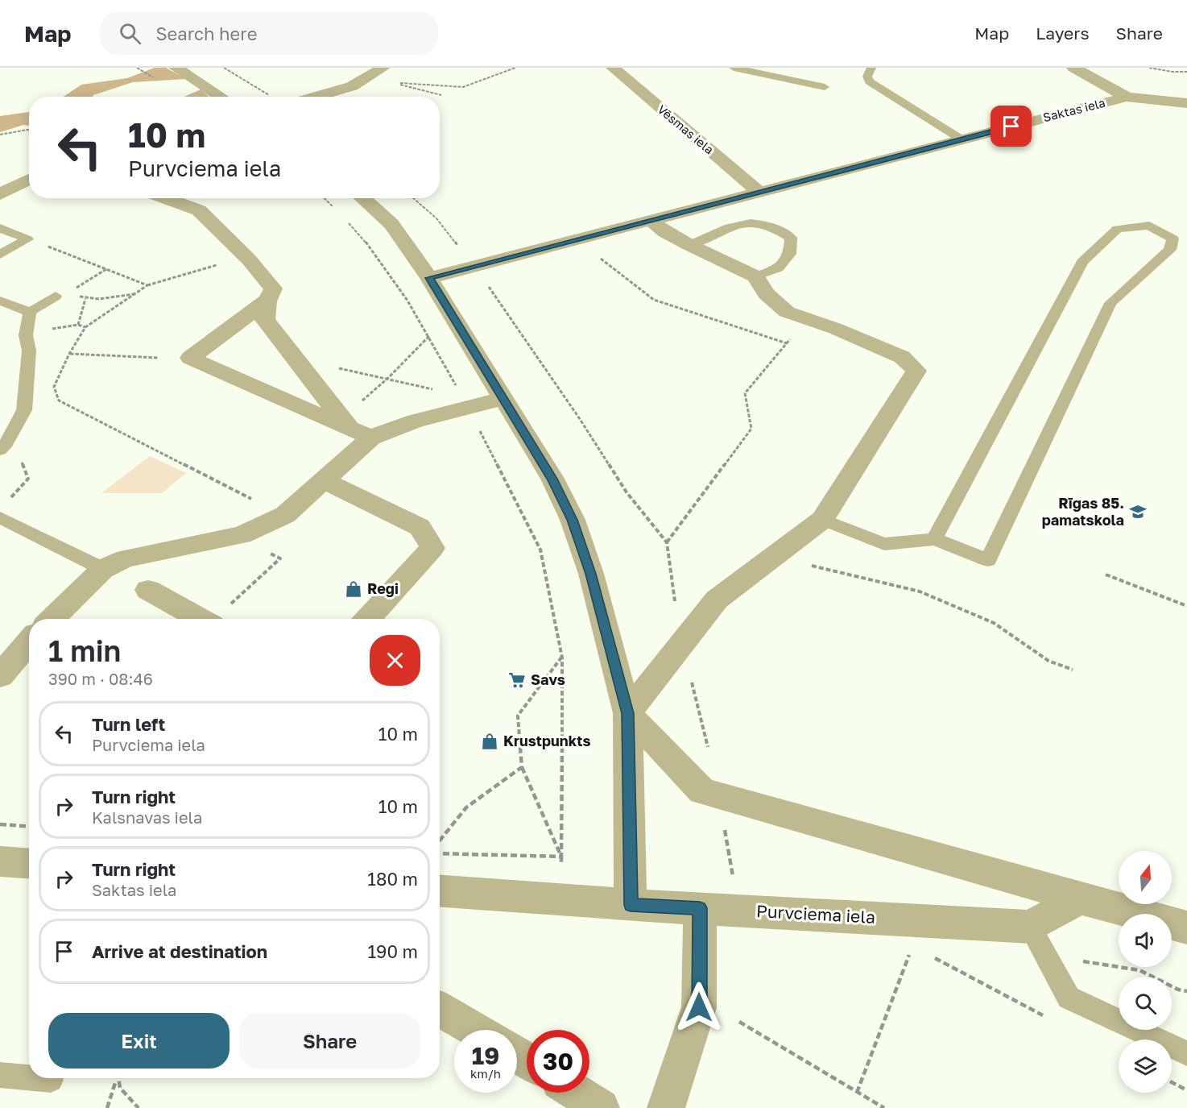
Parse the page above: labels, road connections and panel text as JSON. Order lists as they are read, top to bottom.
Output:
{
  "streets": {
    "street": ["Saktas iela", "Vēsmas iela", "Purvciema iela"]
  },
  "crossings": [
    ["Saktas iela", "Vēsmas iela"]
  ],
  "places": {
    "school or university": ["Rīgas 85. pamatskola"],
    "shop": ["Regi", "Krustpunkts"],
    "supermarket": ["Savs"]
  },
  "north": "top",
  "page": {
    "header": "Map",
    "search": "Search here",
    "nav": ["Map", "Layers", "Share"],
    "turn": ["10 m", "Purvciema iela"],
    "heading": ["1 min", "390 m · 08:46"],
    "list": [
      {
        "name": "Turn left",
        "note": "Purvciema iela",
        "value": "10 m"
      },
      {
        "name": "Turn right",
        "note": "Kalsnavas iela",
        "value": "10 m"
      },
      {
        "name": "Turn right",
        "note": "Saktas iela",
        "value": "180 m"
      },
      {
        "name": "Arrive at destination",
        "value": "190 m"
      }
    ],
    "buttons": ["Exit", "Share"],
    "speed": "19 km/h",
    "limit": "30"
  }
}
